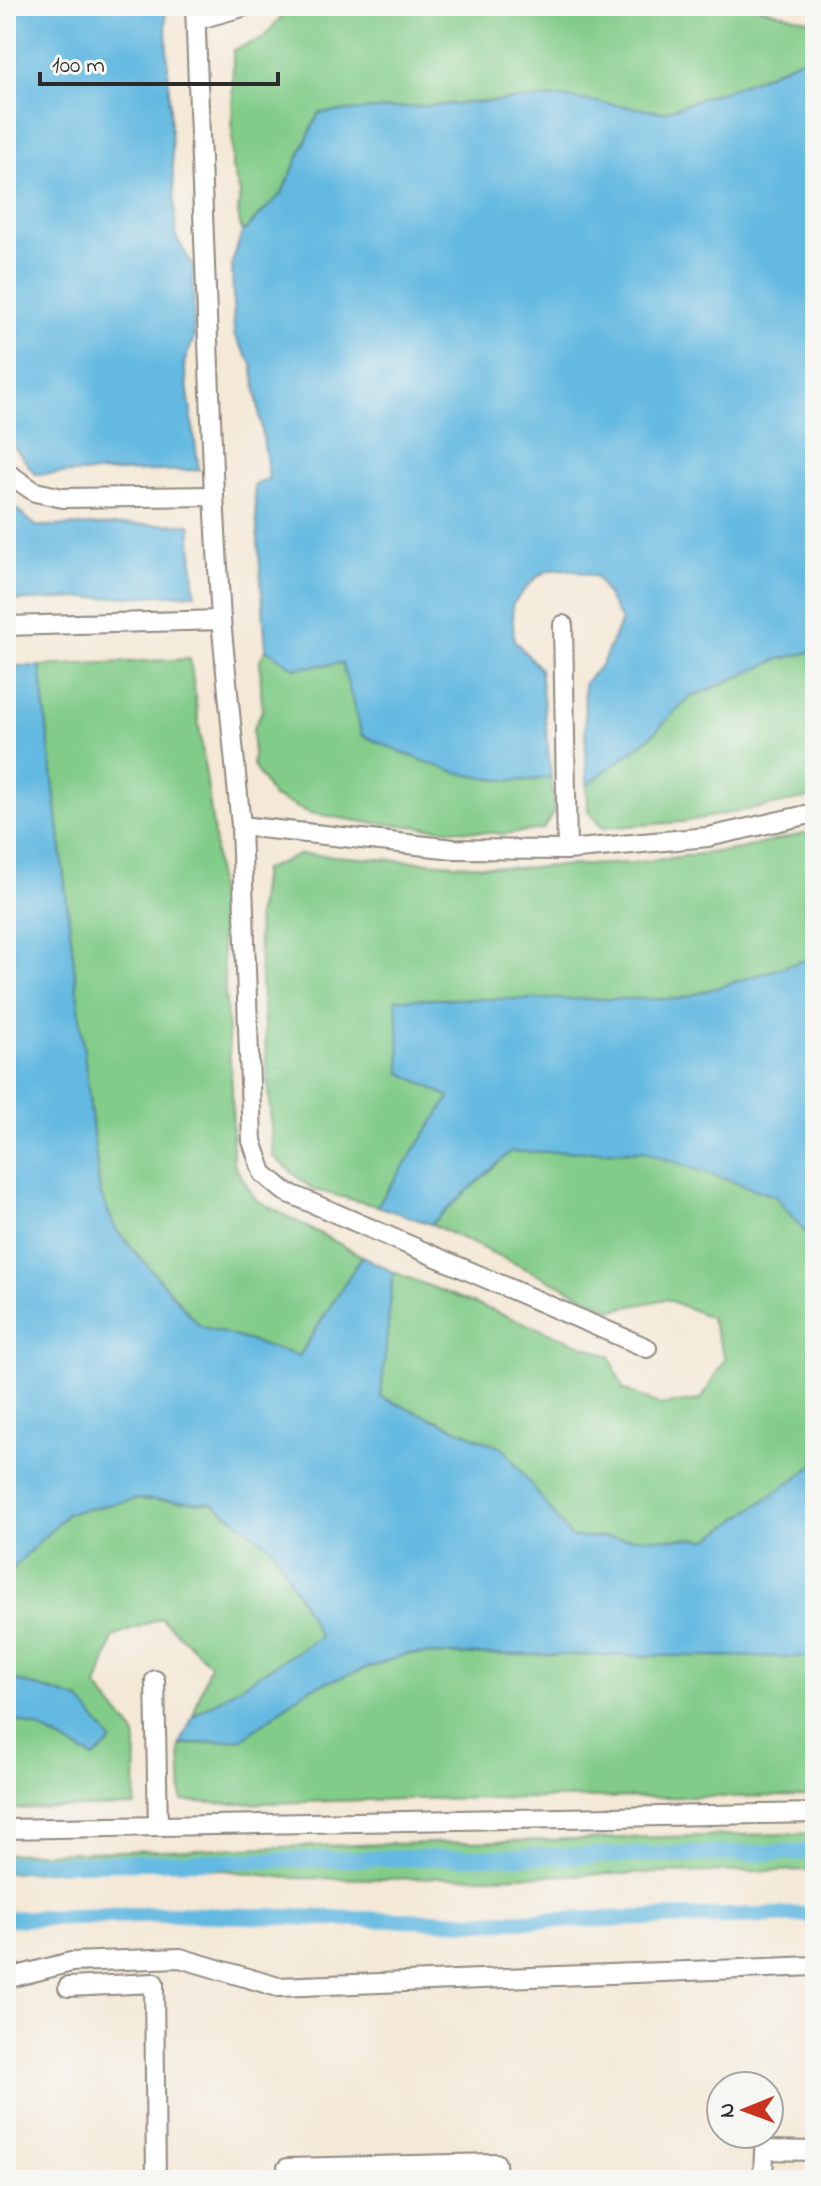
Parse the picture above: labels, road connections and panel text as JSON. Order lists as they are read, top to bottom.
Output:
{
  "scale_bar": "100 m",
  "north": "left"
}
